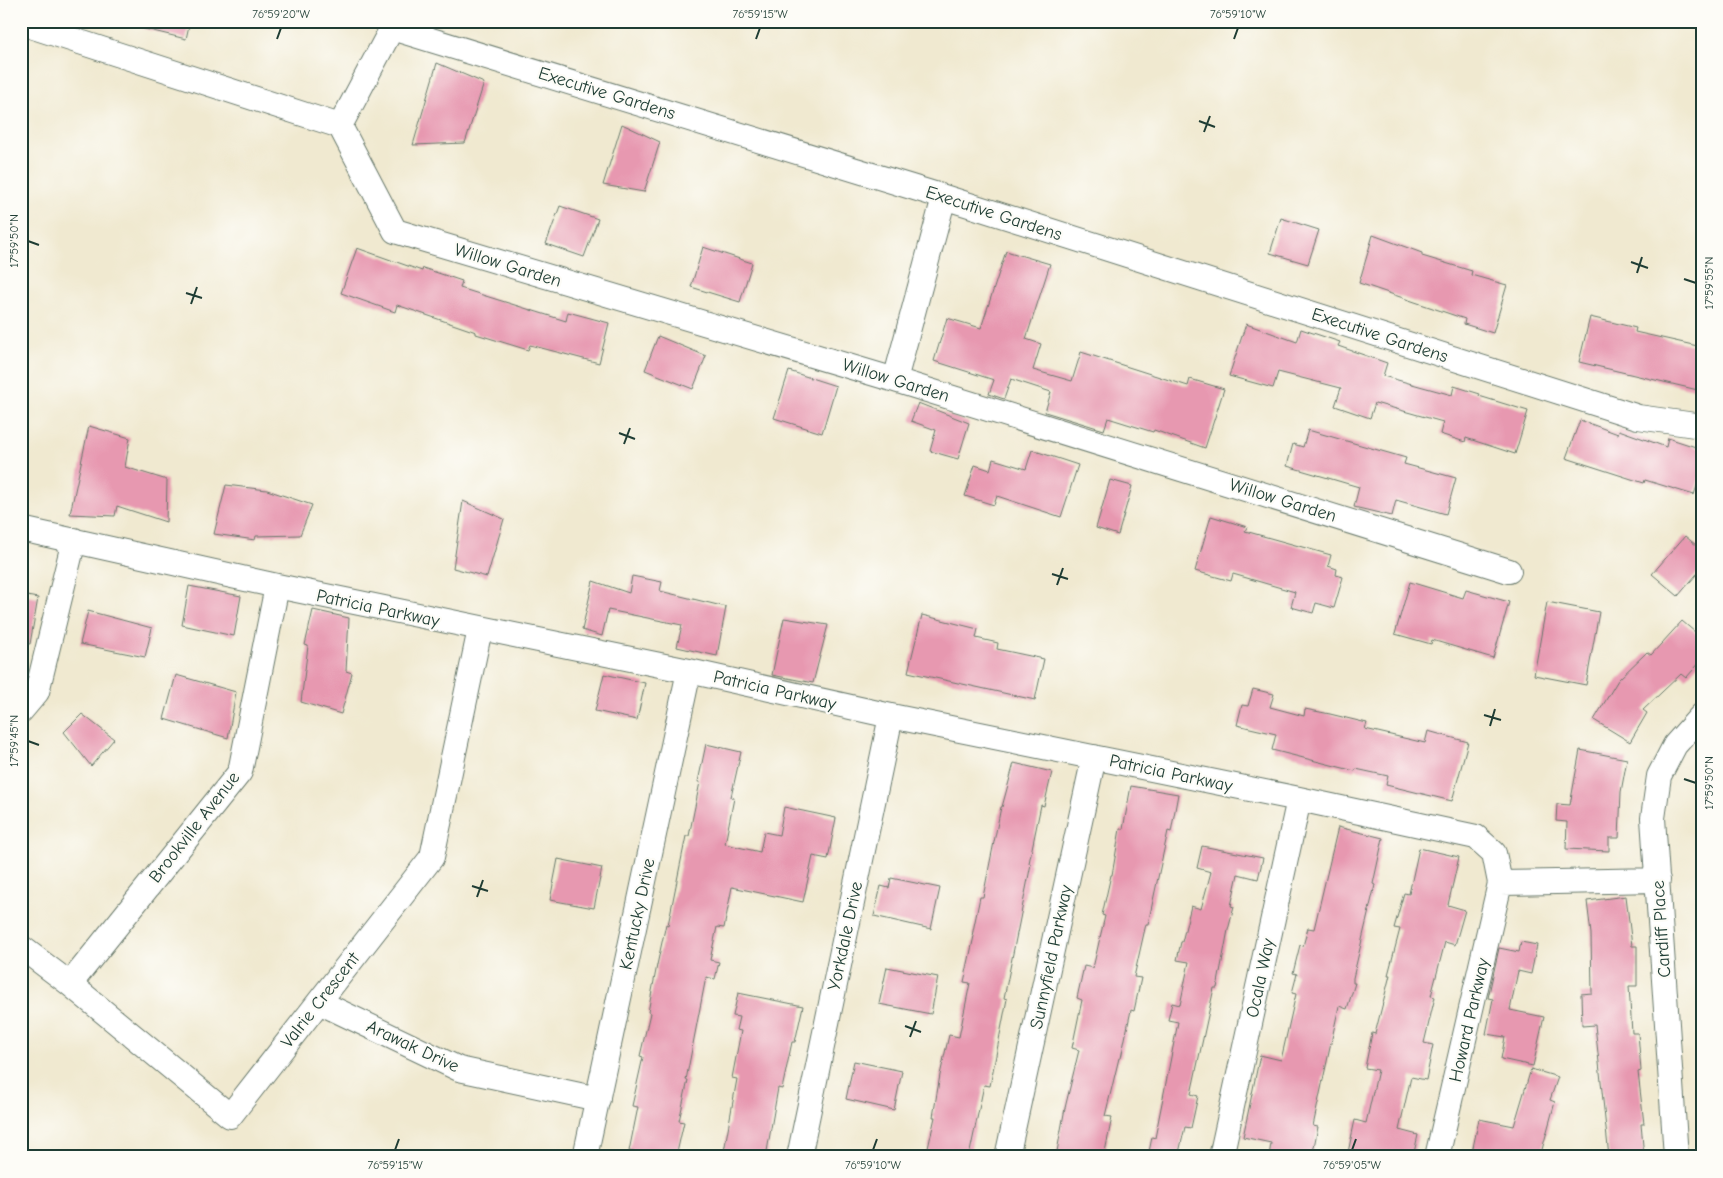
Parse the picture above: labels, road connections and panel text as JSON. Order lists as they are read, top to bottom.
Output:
{
  "streets": {
    "street": [
      "Executive Gardens",
      "Willow Garden",
      "Patricia Parkway",
      "Brookville Avenue",
      "Kentucky Drive",
      "Cardiff Place",
      "Yorkdale Drive",
      "Sunnyfield Parkway",
      "Ocala Way",
      "Valrie Crescent",
      "Howard Parkway",
      "Arawak Drive"
    ]
  },
  "crossings": [
    ["Executive Gardens", "Willow Garden"],
    ["Patricia Parkway", "Brookville Avenue"],
    ["Patricia Parkway", "Kentucky Drive"],
    ["Patricia Parkway", "Yorkdale Drive"],
    ["Patricia Parkway", "Sunnyfield Parkway"],
    ["Patricia Parkway", "Ocala Way"],
    ["Patricia Parkway", "Valrie Crescent"],
    ["Patricia Parkway", "Howard Parkway"],
    ["Brookville Avenue", "Valrie Crescent"],
    ["Kentucky Drive", "Arawak Drive"],
    ["Valrie Crescent", "Arawak Drive"]
  ],
  "coordinates": [
    "76°59'20\"W",
    "76°59'15\"W",
    "76°59'10\"W",
    "17°59'50\"N",
    "17°59'55\"N",
    "17°59'45\"N",
    "76°59'05\"W"
  ]
}
